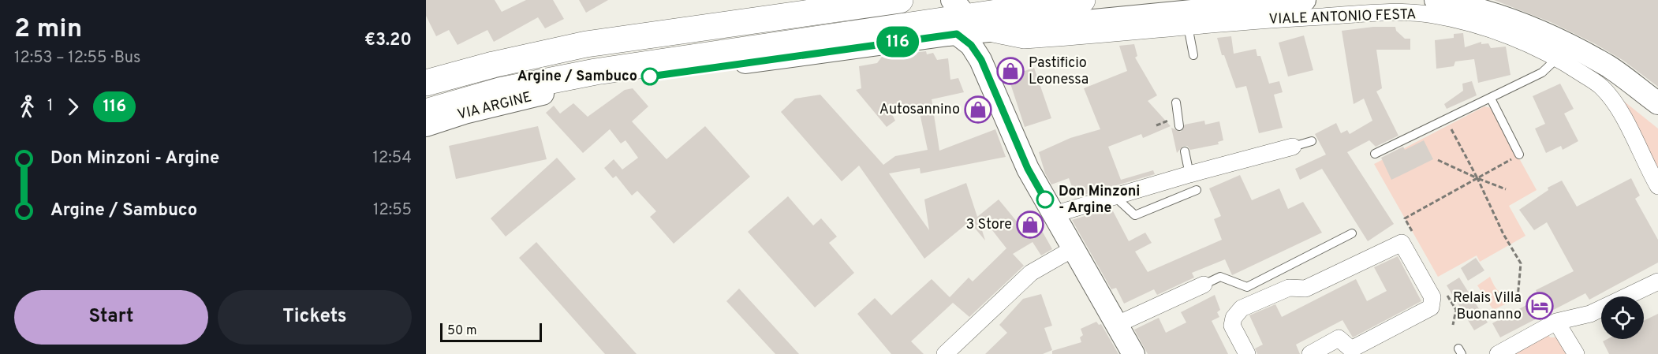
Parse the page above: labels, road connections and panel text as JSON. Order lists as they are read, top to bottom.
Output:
{
  "streets": {
    "street": ["VIALE ANTONIO FESTA", "VIA ARGINE"]
  },
  "crossings": [
    ["VIALE ANTONIO FESTA", "VIA ARGINE"]
  ],
  "places": {
    "shop": ["Pastificio Leonessa", "Autosannino", "3 Store"],
    "other": ["Argine / Sambuco", "Don Minzoni - Argine"],
    "hotel": ["Relais Villa Buonanno"]
  },
  "lines": ["bus line 116"],
  "scale_bar": "50 m",
  "page": {
    "heading": ["2 min", "12:53 – 12:55 · Bus", "€3.20"],
    "on_map": "116",
    "legs": ["1", "116"],
    "list": [
      {
        "name": "Don Minzoni - Argine",
        "value": "12:54"
      },
      {
        "name": "Argine / Sambuco",
        "value": "12:55"
      }
    ],
    "buttons": ["Start", "Tickets"],
    "scale": "50 m"
  }
}
